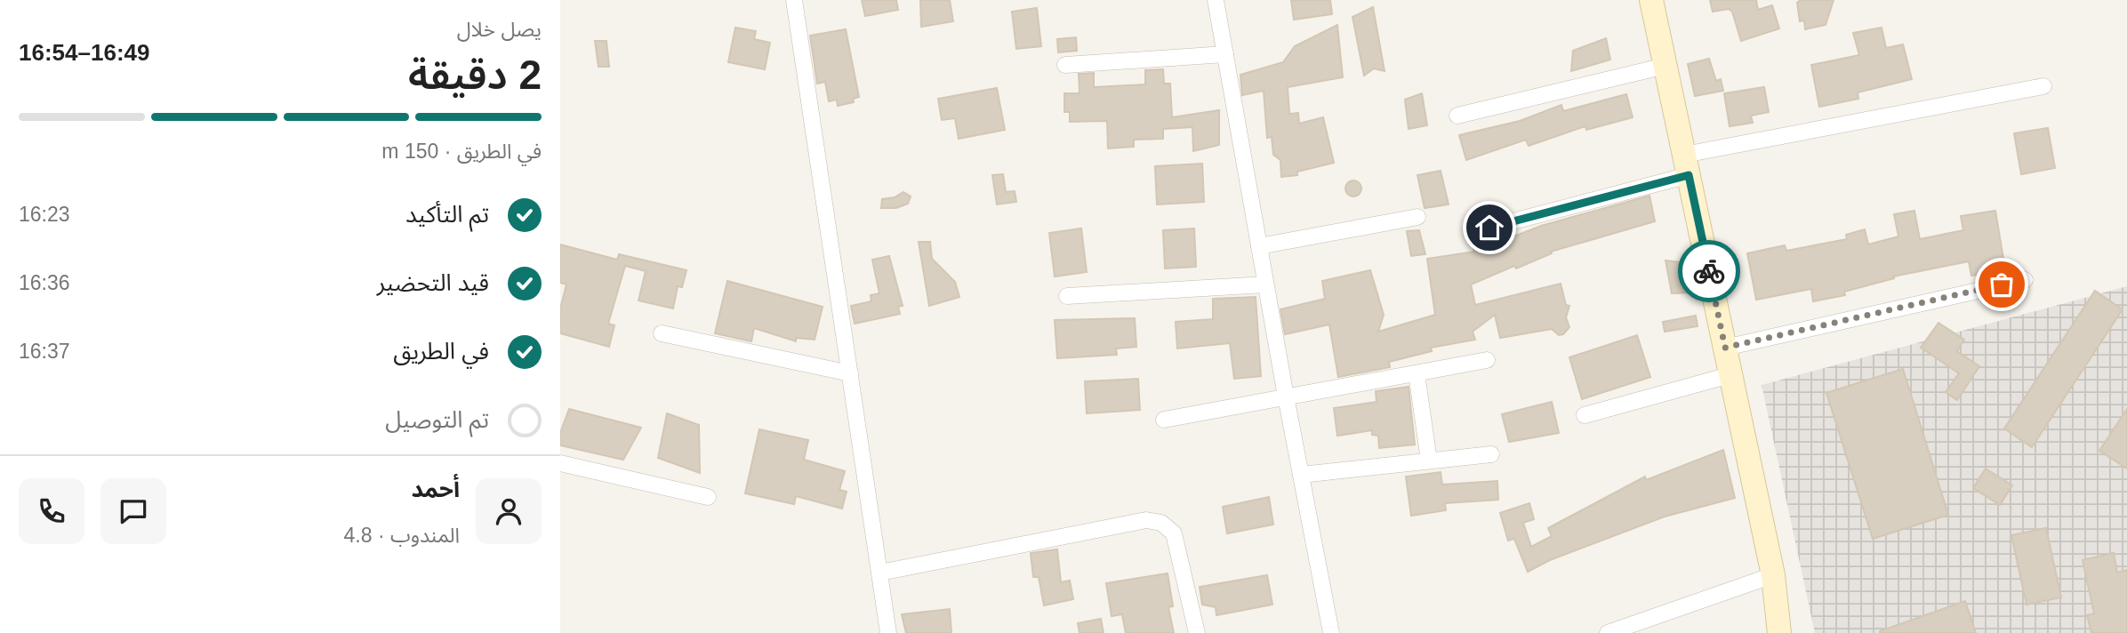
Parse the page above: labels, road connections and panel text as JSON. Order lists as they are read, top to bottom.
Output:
{
  "page": {
    "heading": ["2 دقيقة", "يصل خلال", "16:49–16:54"],
    "panel": ["أحمد", "المندوب · 4.8"],
    "bar": "في الطريق · 150 m",
    "list": [
      ["تم التأكيد", "16:23"],
      ["قيد التحضير", "16:36"],
      ["في الطريق", "16:37"],
      "تم التوصيل"
    ]
  }
}
